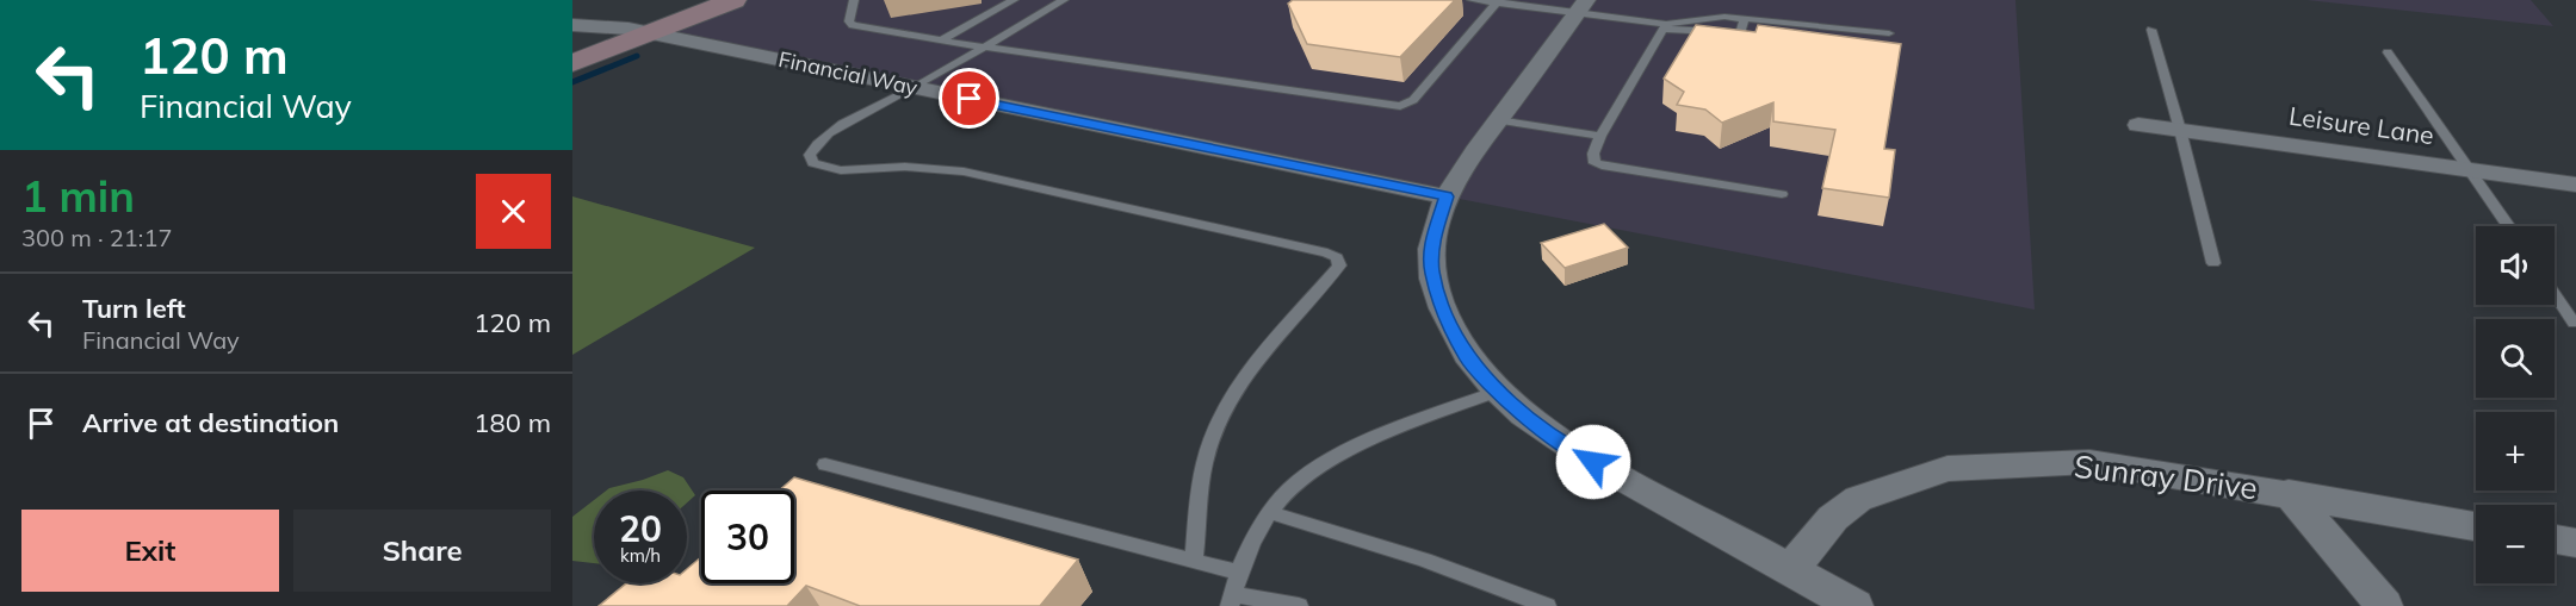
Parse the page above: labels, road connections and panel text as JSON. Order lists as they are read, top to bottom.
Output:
{
  "streets": {
    "street": ["Financial Way", "Leisure Lane", "Sunray Drive"]
  },
  "page": {
    "turn": ["120 m", "Financial Way"],
    "heading": ["1 min", "300 m · 21:17"],
    "map_buttons": ["+", "−"],
    "list": [
      {
        "name": "Turn left",
        "note": "Financial Way",
        "value": "120 m"
      },
      {
        "name": "Arrive at destination",
        "value": "180 m"
      }
    ],
    "speed": "20 km/h",
    "limit": "30",
    "buttons": ["Exit", "Share"]
  }
}
